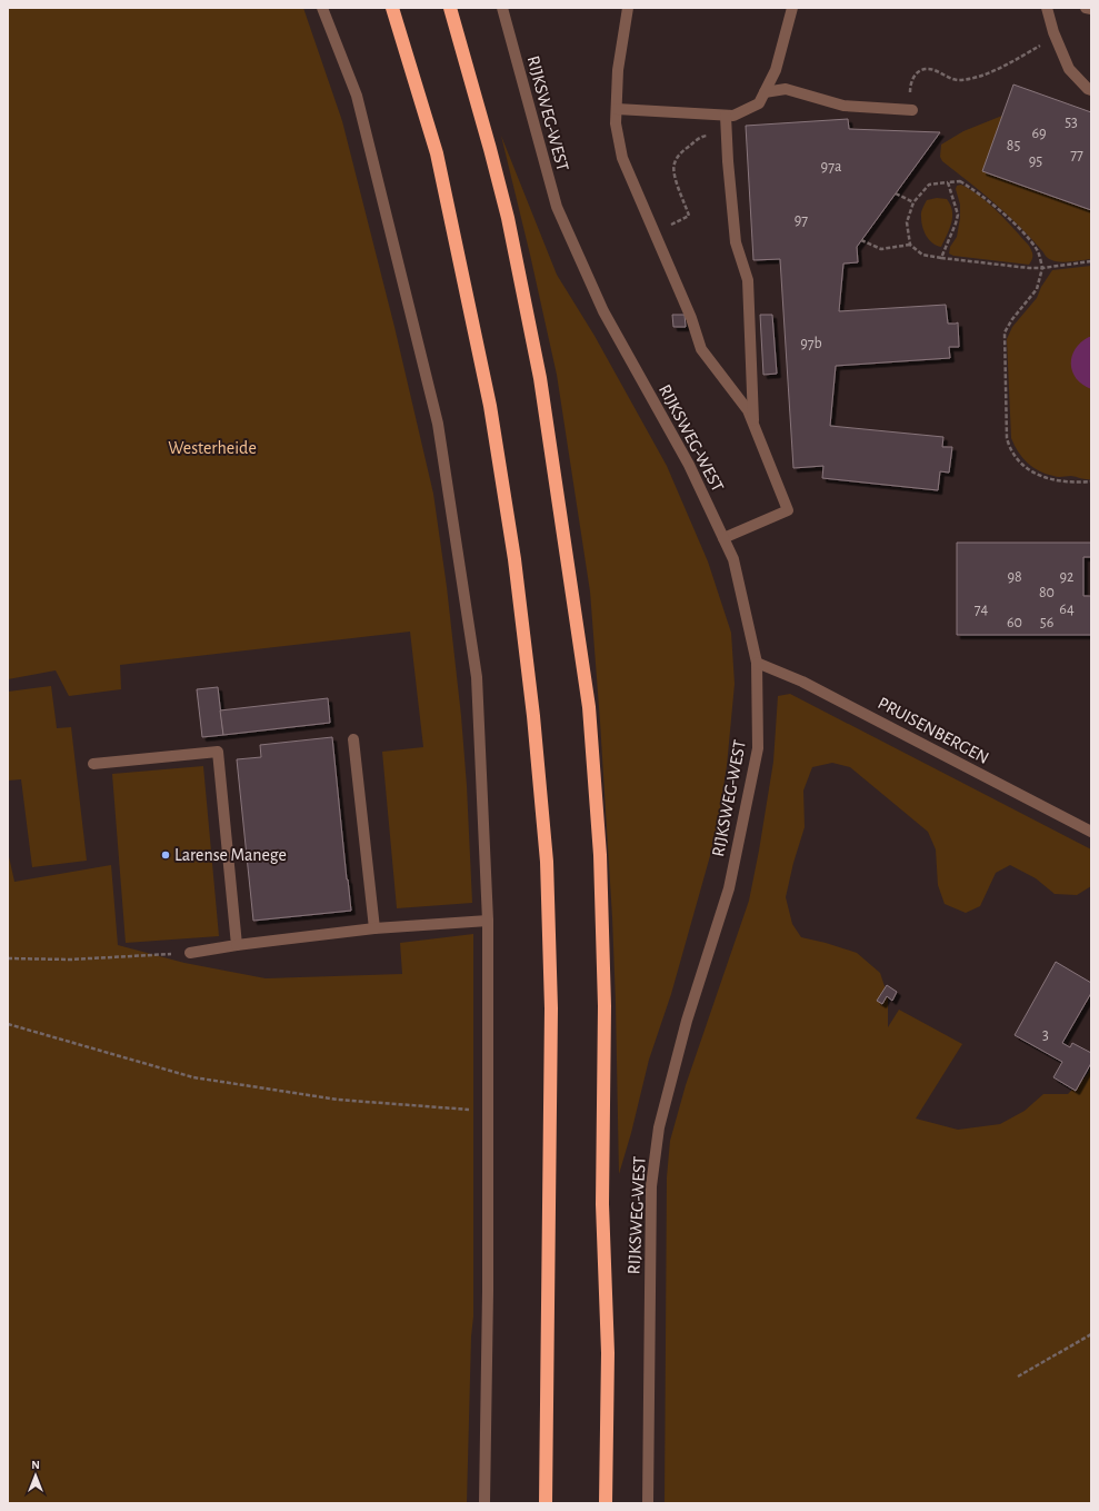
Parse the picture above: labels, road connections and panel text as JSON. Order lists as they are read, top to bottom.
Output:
{
  "streets": {
    "street": ["RIJKSWEG-WEST", "PRUISENBERGEN"]
  },
  "crossings": [
    ["RIJKSWEG-WEST", "PRUISENBERGEN"]
  ],
  "parks": ["Westerheide"],
  "places": ["Larense Manege"],
  "house_numbers": [
    "53",
    "69",
    "85",
    "77",
    "95",
    "97a",
    "97",
    "97b",
    "98",
    "92",
    "80",
    "74",
    "64",
    "60",
    "56",
    "3"
  ],
  "north": "top"
}
